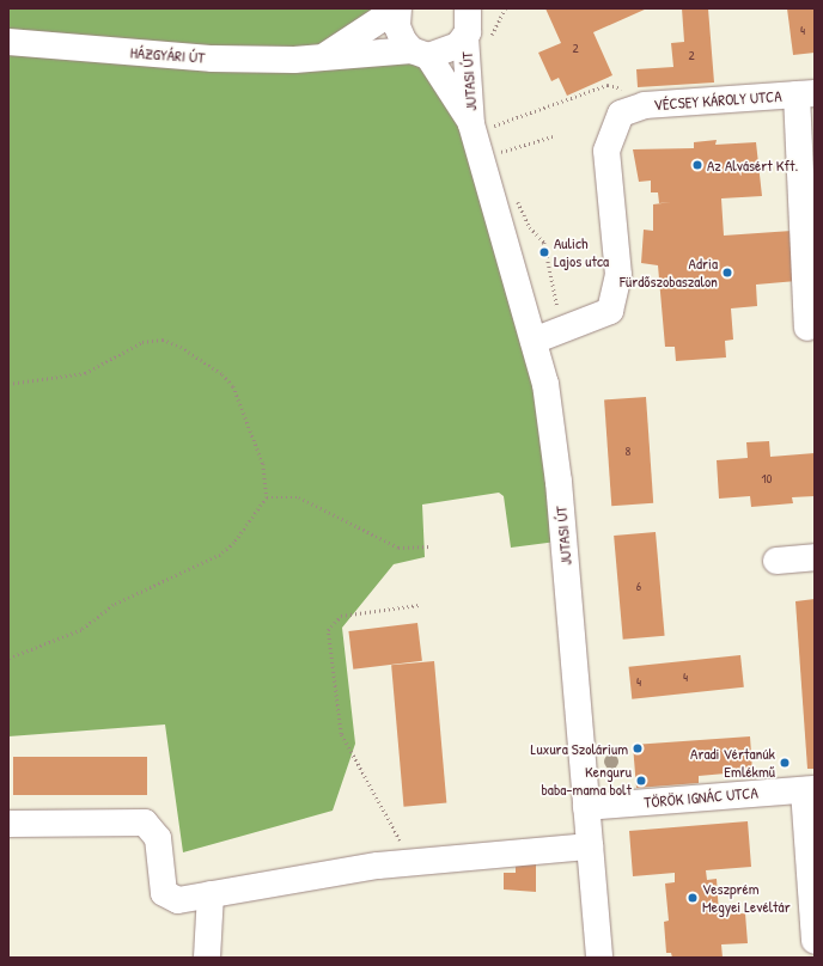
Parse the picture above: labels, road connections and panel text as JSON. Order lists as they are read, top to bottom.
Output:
{
  "streets": {
    "street": [
      "HÁZGYÁRI ÚT",
      "JUTASI ÚT",
      "VÉCSEY KÁROLY UTCA",
      "TÖRÖK IGNÁC UTCA"
    ]
  },
  "crossings": [
    ["HÁZGYÁRI ÚT", "JUTASI ÚT"],
    ["JUTASI ÚT", "TÖRÖK IGNÁC UTCA"]
  ],
  "places": [
    "Az Alvásért Kft.",
    "Aulich Lajos utca",
    "Adria Fürdőszobaszalon",
    "Luxura Szolárium",
    "Aradi Vértanúk Emlékmű",
    "Kenguru baba-mama bolt",
    "Veszprém Megyei Levéltár"
  ],
  "house_numbers": [
    "4",
    "2",
    "2",
    "8",
    "10",
    "6",
    "4",
    "4"
  ]
}
